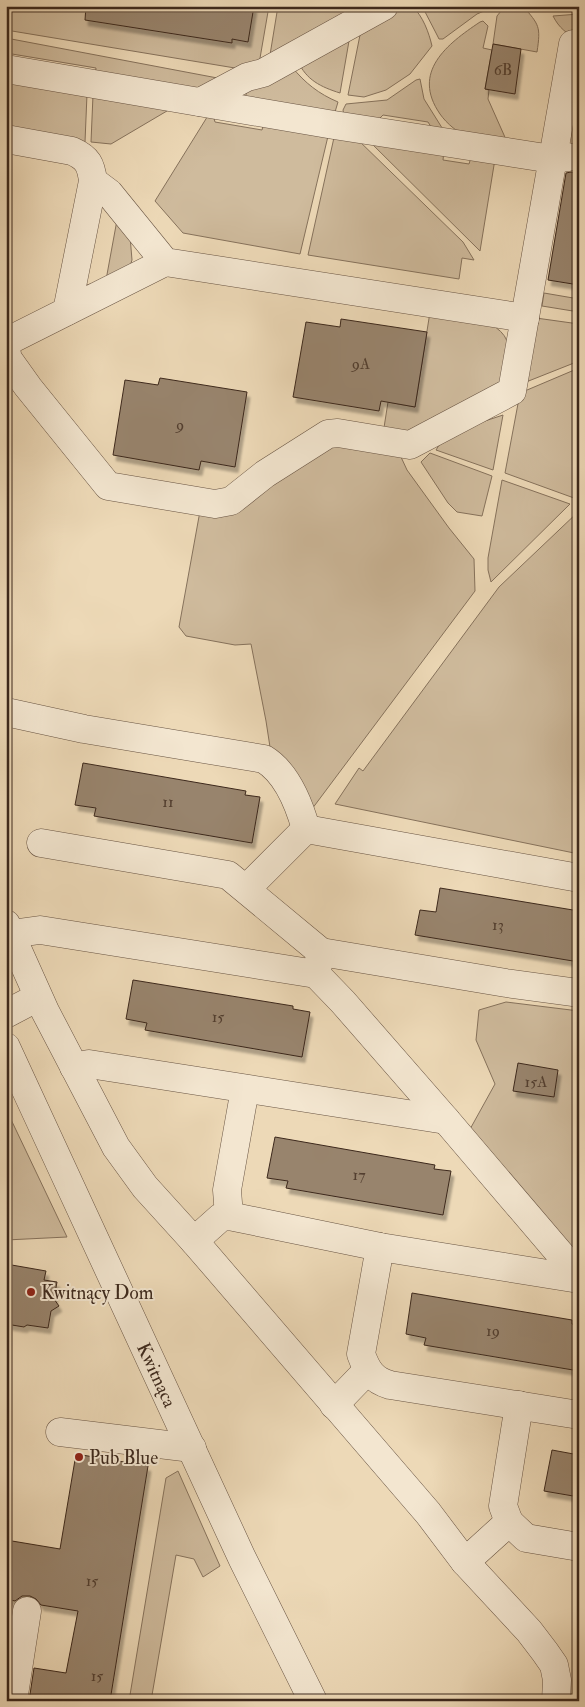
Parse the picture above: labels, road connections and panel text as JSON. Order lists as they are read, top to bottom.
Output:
{
  "streets": {
    "street": ["Kwitnąca"]
  },
  "places": ["Kwitnący Dom", "Pub Blue"],
  "house_numbers": [
    "6B",
    "9A",
    "9",
    "11",
    "13",
    "15",
    "15A",
    "17",
    "19",
    "15",
    "15"
  ]
}
